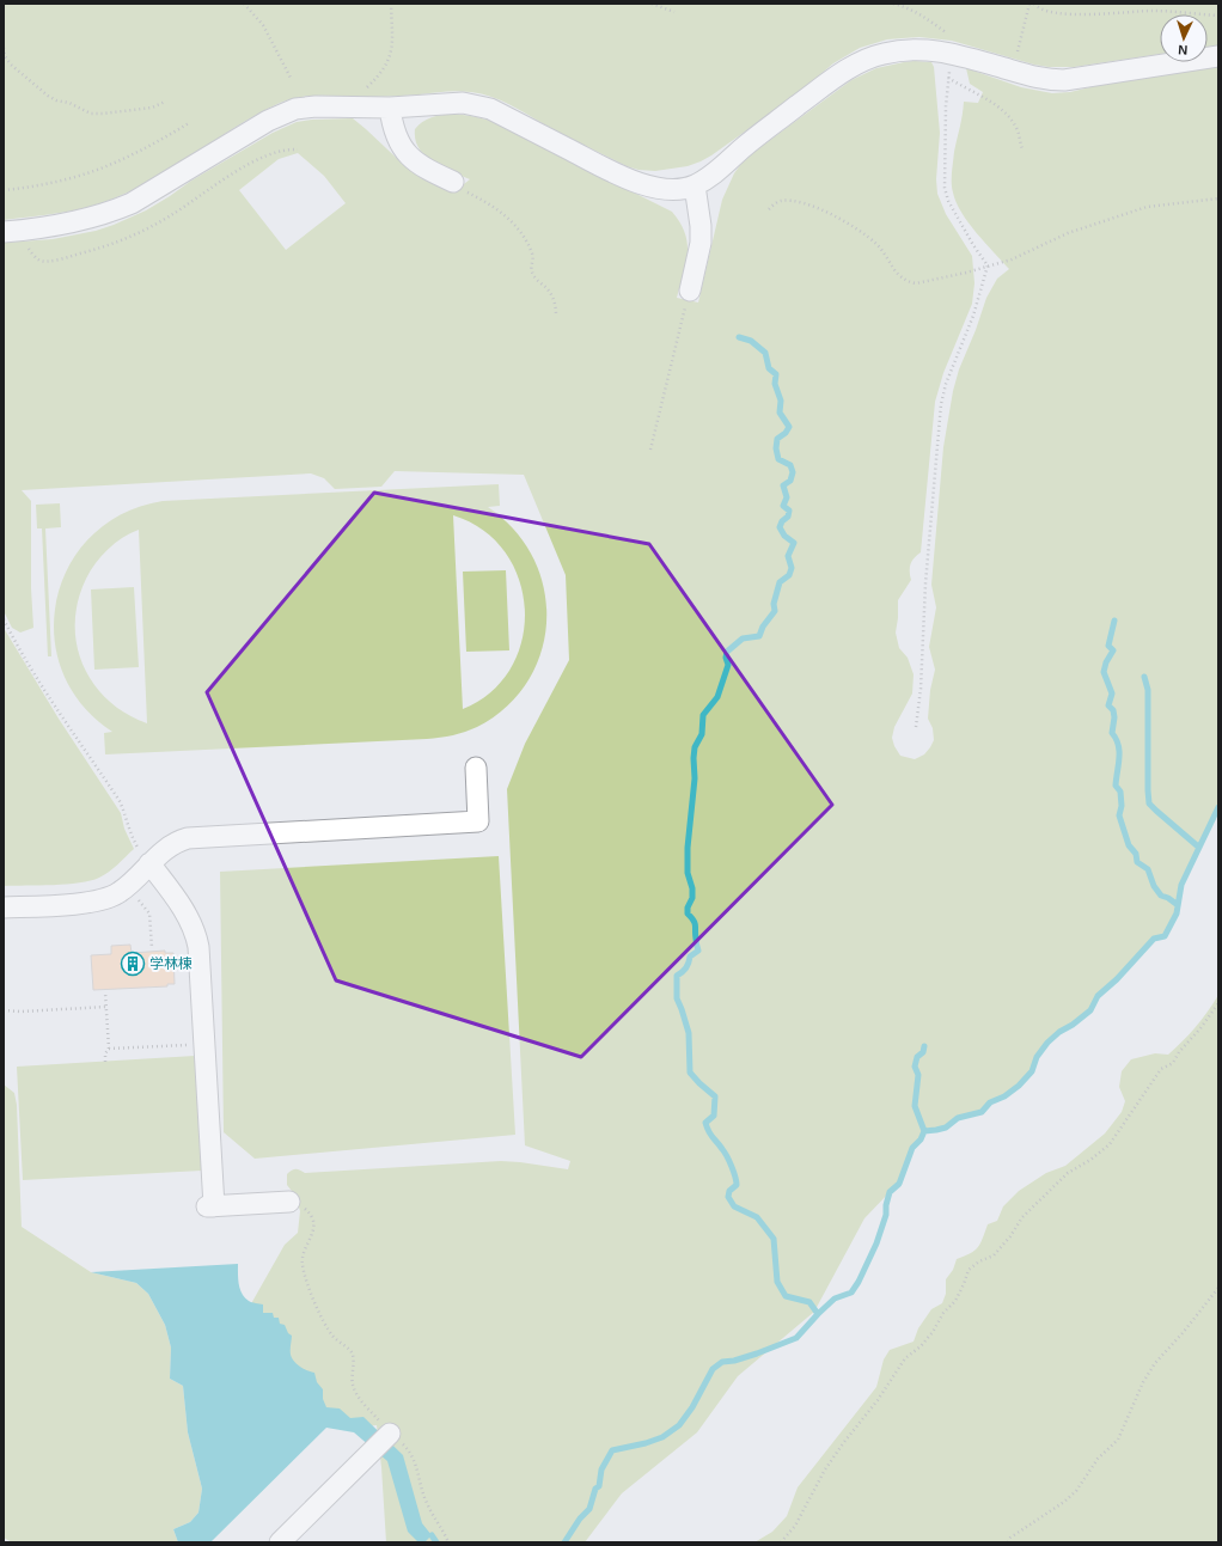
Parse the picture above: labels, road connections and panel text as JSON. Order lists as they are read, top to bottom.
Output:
{
  "places": {
    "building": ["学林棟"]
  },
  "north": "bottom"
}
